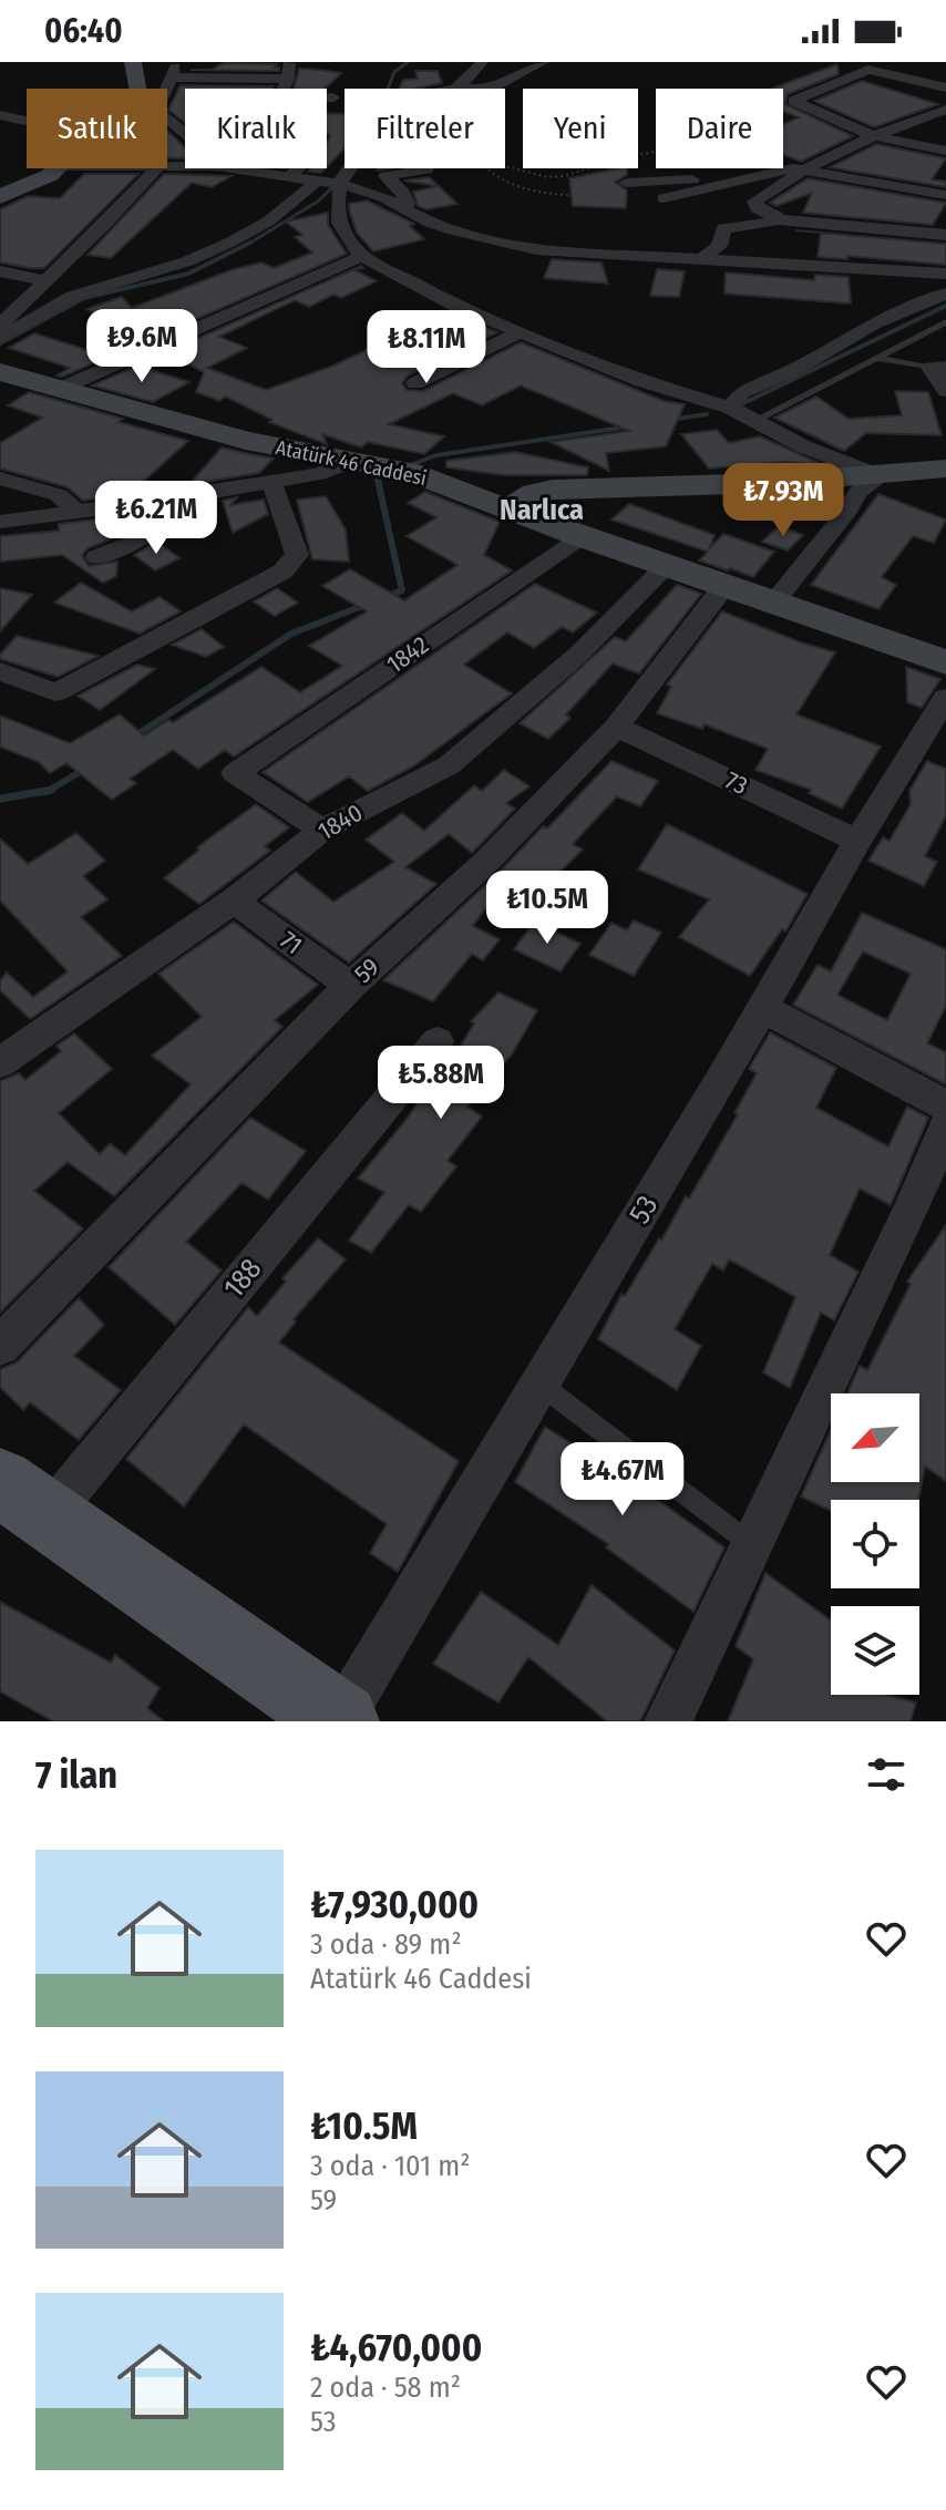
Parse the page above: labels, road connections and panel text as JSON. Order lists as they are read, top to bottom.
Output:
{
  "streets": {
    "street": [
      "Atatürk 46 Caddesi",
      "1842",
      "73",
      "1840",
      "71",
      "59",
      "53",
      "188"
    ]
  },
  "crossings": [
    ["Atatürk 46 Caddesi", "1842"],
    ["Atatürk 46 Caddesi", "1840"],
    ["Atatürk 46 Caddesi", "59"],
    ["1842", "1840"],
    ["73", "59"],
    ["73", "53"],
    ["1840", "71"],
    ["71", "59"]
  ],
  "districts": ["Narlıca"],
  "north": "bottom left",
  "page": {
    "status": "06:40",
    "chip": [
      "Satılık",
      "Kiralık",
      "Filtreler",
      "Yeni",
      "Daire"
    ],
    "price": [
      "₺9.6M",
      "₺8.11M",
      "₺7.93M",
      "₺6.21M",
      "₺10.5M",
      "₺5.88M",
      "₺4.67M"
    ],
    "heading": "7 ilan",
    "list": [
      {
        "name": "₺7,930,000",
        "note": "3 oda · 89 m² · Atatürk 46 Caddesi"
      },
      {
        "name": "₺10.5M",
        "note": "3 oda · 101 m² · 59"
      },
      {
        "name": "₺4,670,000",
        "note": "2 oda · 58 m² · 53"
      }
    ]
  }
}
